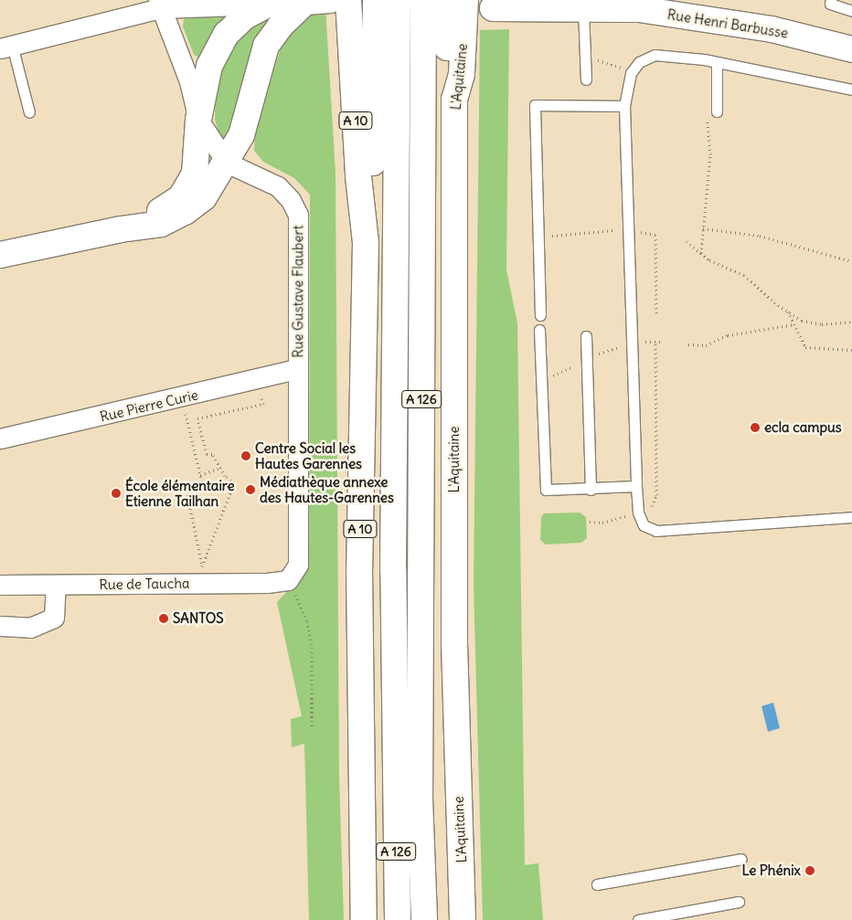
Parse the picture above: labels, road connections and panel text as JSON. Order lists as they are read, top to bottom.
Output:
{
  "streets": {
    "main road": [
      "Rue Henri Barbusse",
      "L'Aquitaine",
      "A 10",
      "A 126"
    ],
    "street": ["Rue Gustave Flaubert", "Rue Pierre Curie", "Rue de Taucha"]
  },
  "crossings": [
    ["Rue Gustave Flaubert", "Rue Pierre Curie"],
    ["Rue Gustave Flaubert", "Rue de Taucha"]
  ],
  "places": [
    "ecla campus",
    "Centre Social les Hautes Garennes",
    "Médiathèque annexe des Hautes-Garennes",
    "École élémentaire Etienne Tailhan",
    "SANTOS",
    "Le Phénix"
  ]
}
